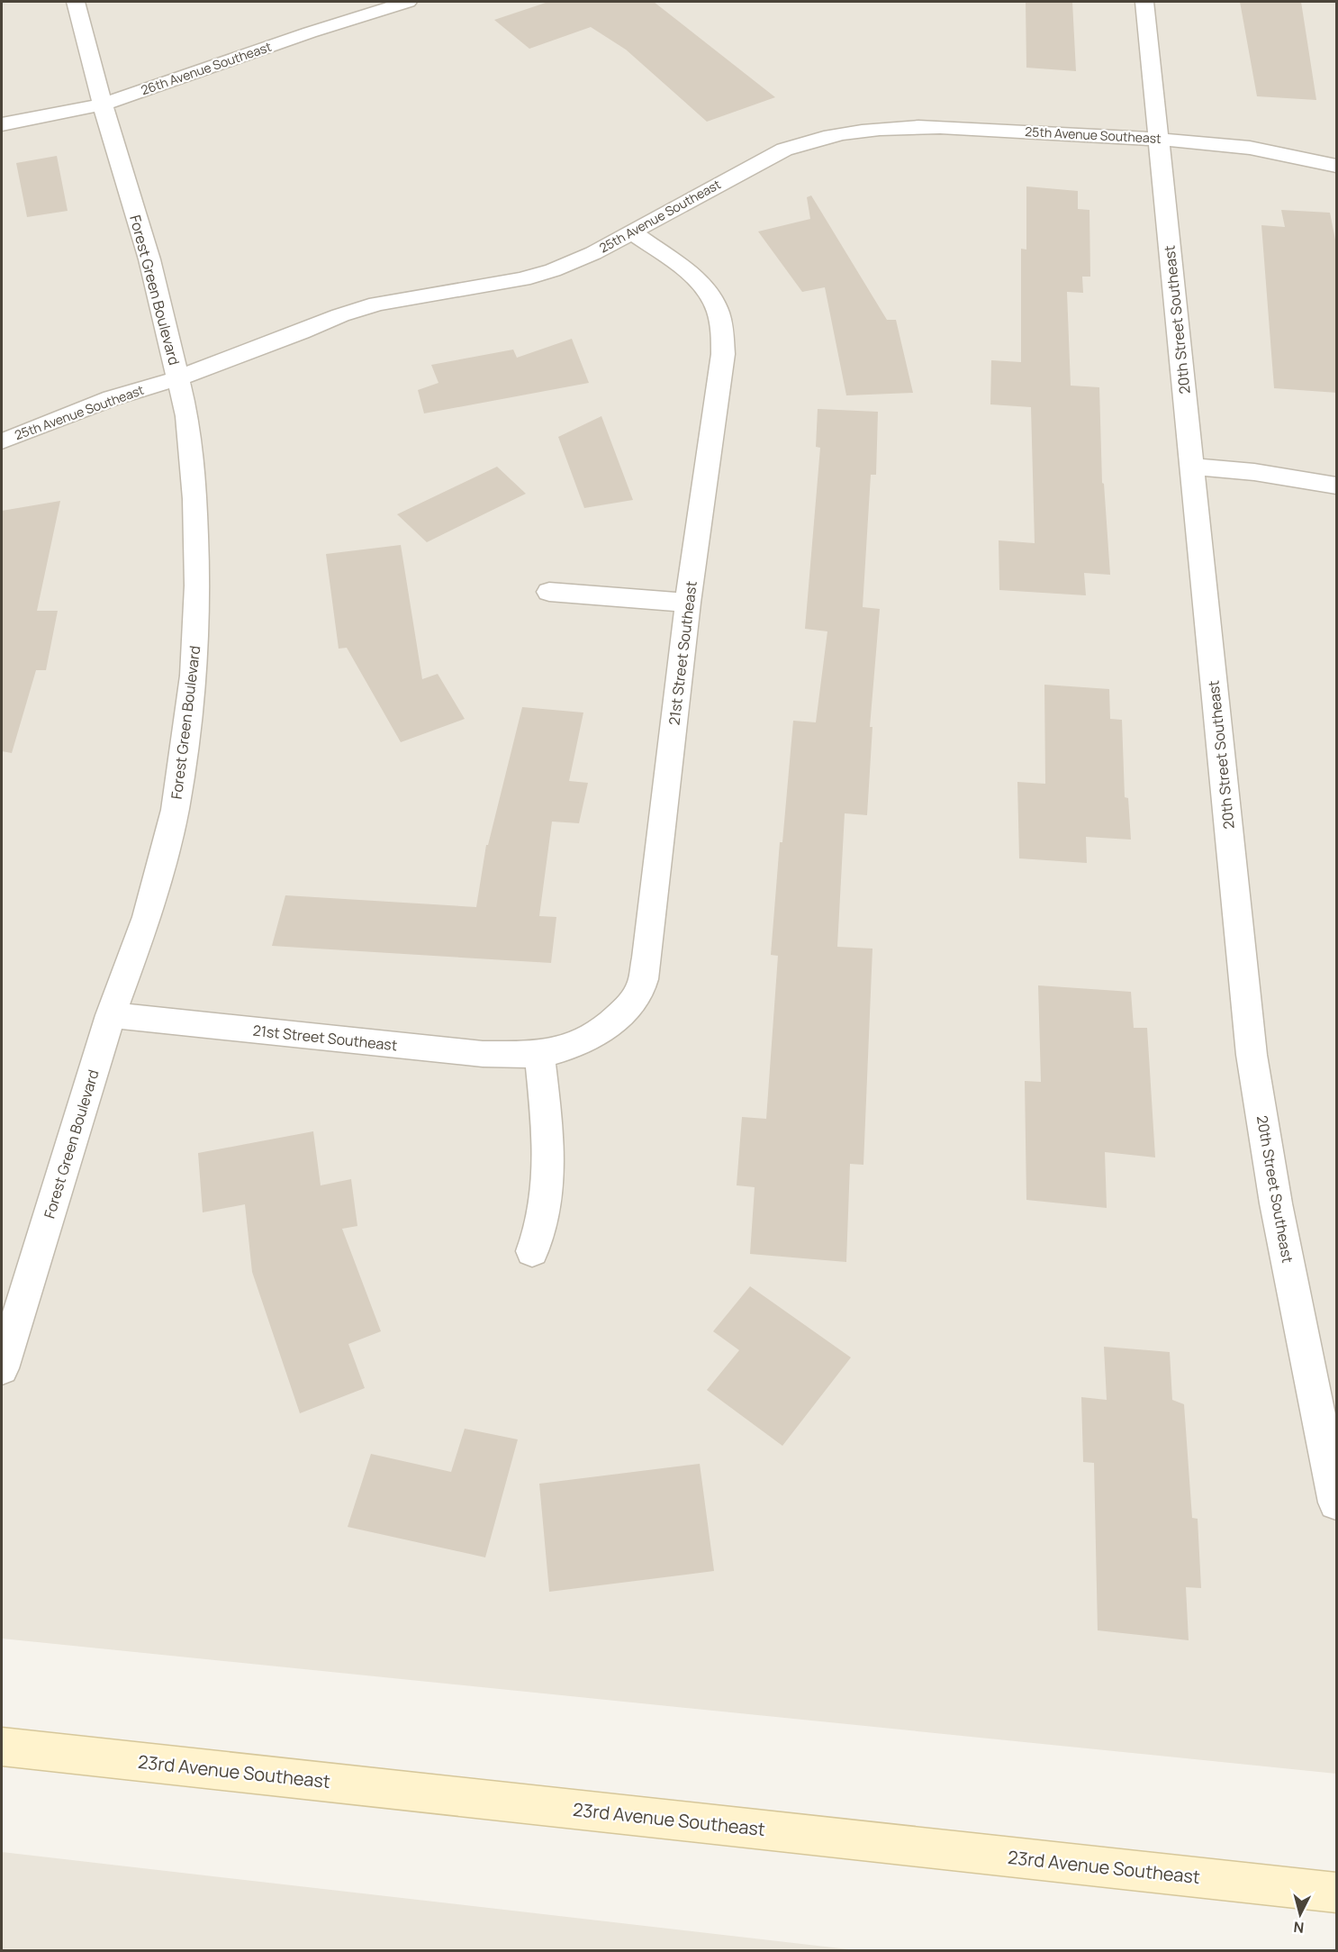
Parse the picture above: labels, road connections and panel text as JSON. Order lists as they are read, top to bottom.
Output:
{
  "streets": {
    "street": [
      "26th Avenue Southeast",
      "25th Avenue Southeast",
      "Forest Green Boulevard",
      "20th Street Southeast",
      "21st Street Southeast",
      "23rd Avenue Southeast"
    ]
  },
  "crossings": [
    ["26th Avenue Southeast", "Forest Green Boulevard"],
    ["25th Avenue Southeast", "Forest Green Boulevard"],
    ["25th Avenue Southeast", "20th Street Southeast"],
    ["25th Avenue Southeast", "21st Street Southeast"],
    ["Forest Green Boulevard", "21st Street Southeast"]
  ],
  "north": "bottom"
}
